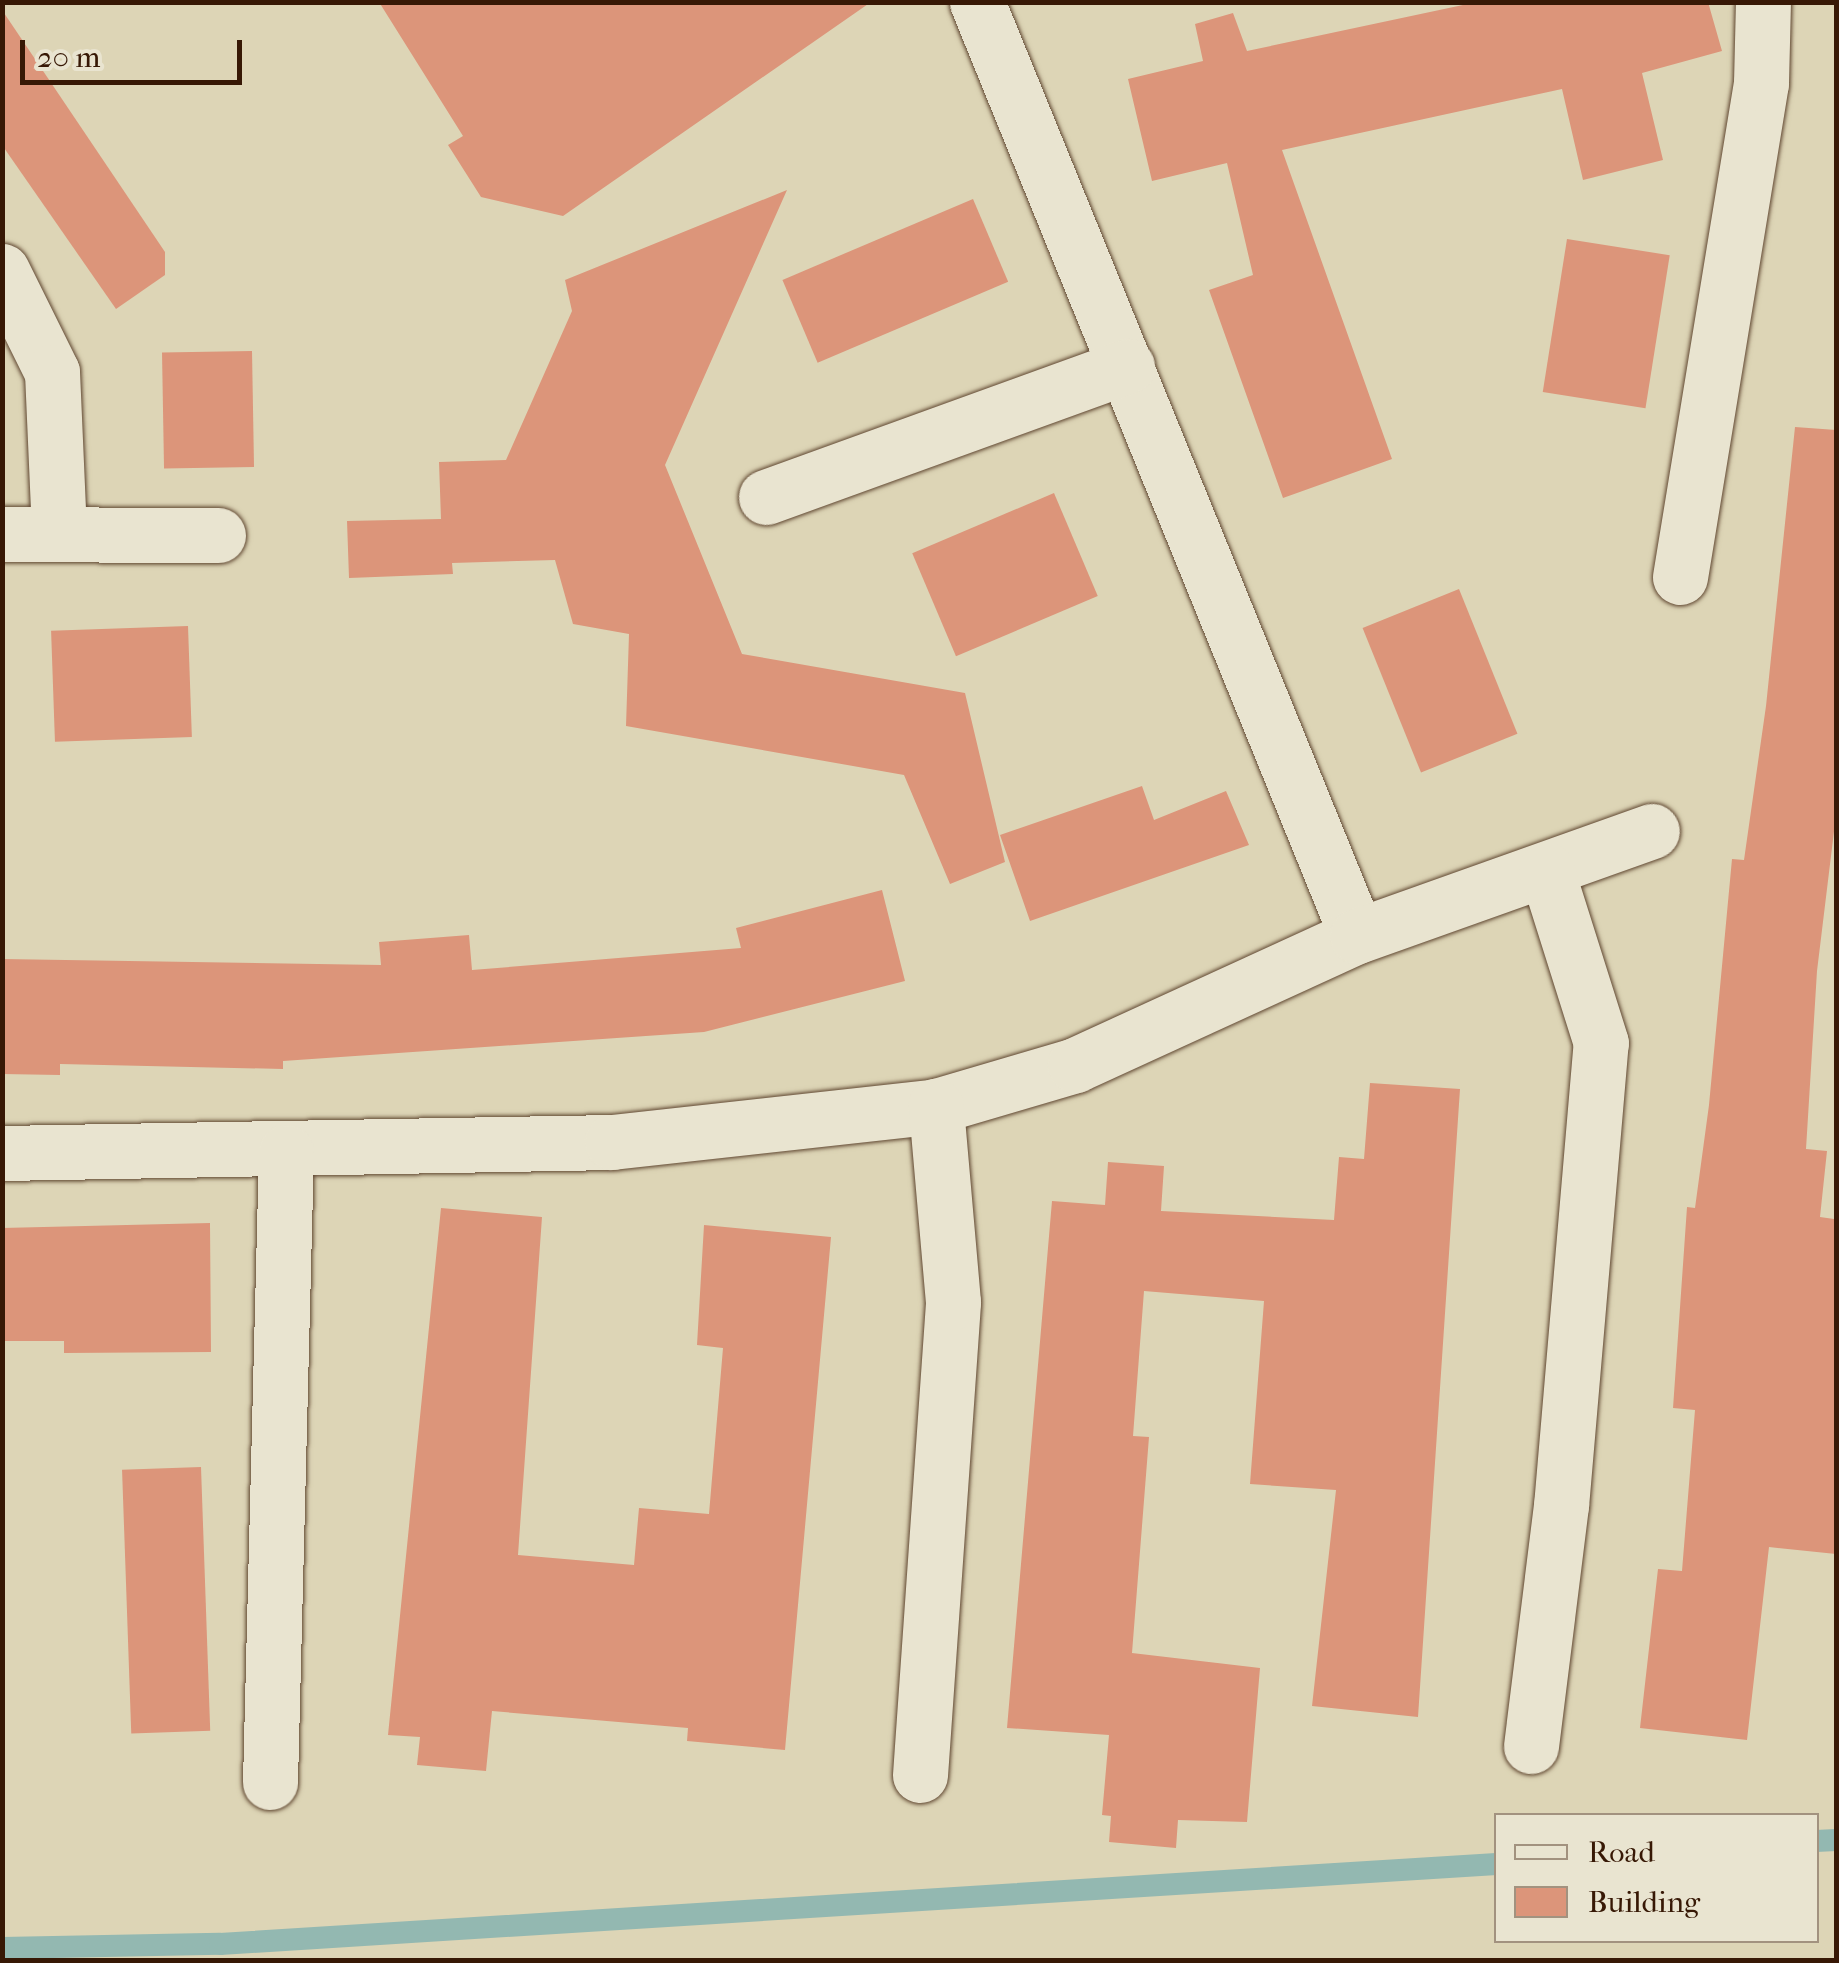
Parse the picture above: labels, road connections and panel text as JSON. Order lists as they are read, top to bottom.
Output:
{
  "legend": ["Road", "Building"],
  "scale_bar": "20 m"
}
